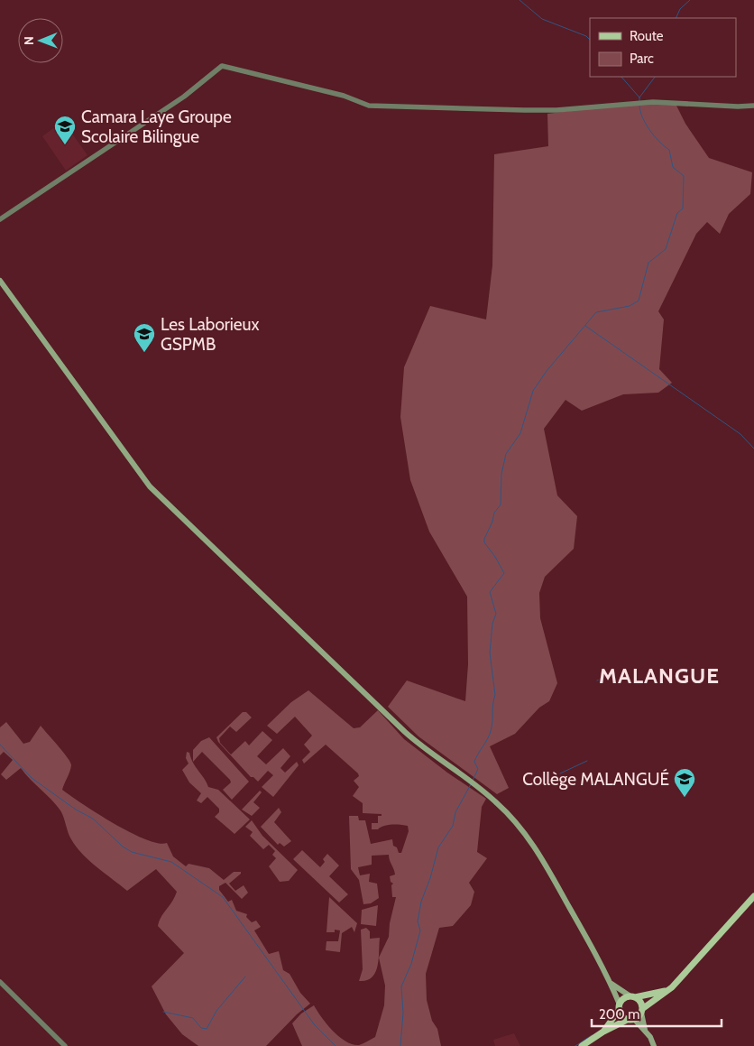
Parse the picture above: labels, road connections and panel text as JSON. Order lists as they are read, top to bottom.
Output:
{
  "districts": ["MALANGUE"],
  "places": {
    "school or university": ["Camara Laye Groupe Scolaire Bilingue", "Les Laborieux GSPMB", "Collège MALANGUÉ"]
  },
  "legend": ["Route", "Parc"],
  "scale_bar": "200 m",
  "north": "left"
}
